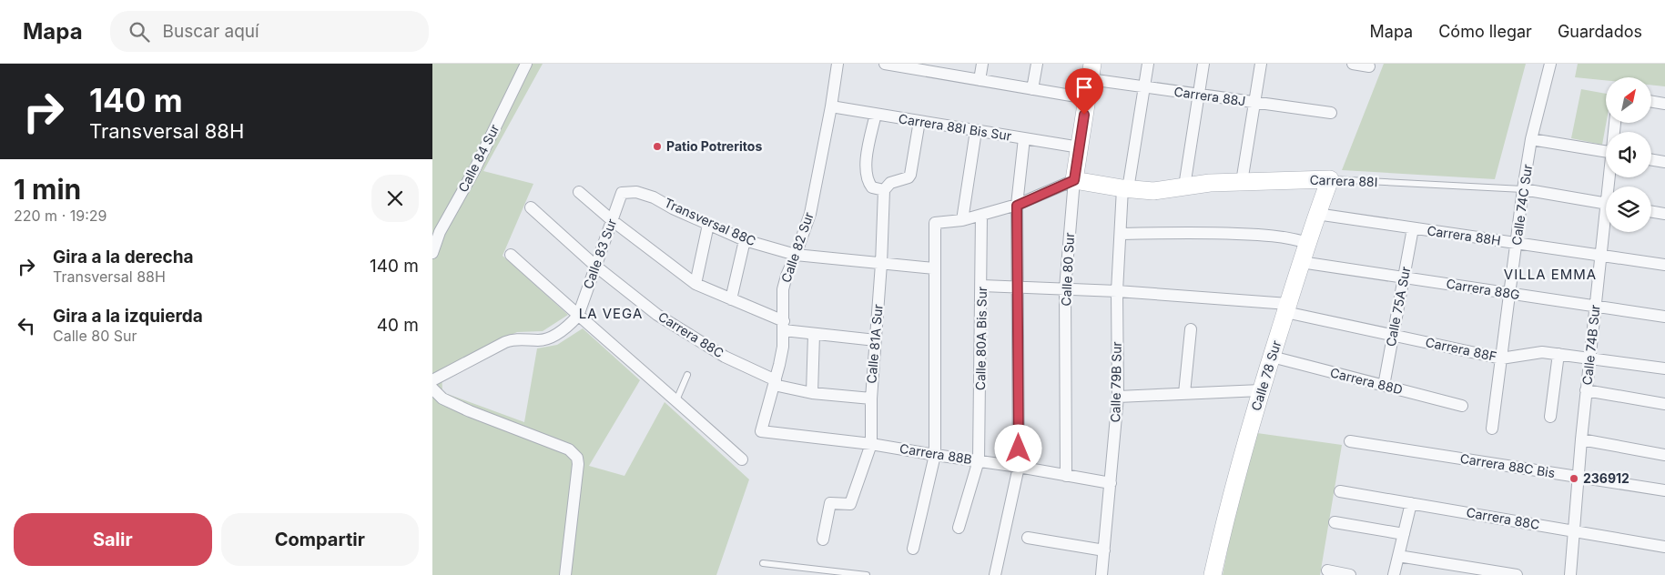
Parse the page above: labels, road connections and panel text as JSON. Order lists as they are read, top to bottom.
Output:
{
  "streets": {
    "street": [
      "Carrera 88J",
      "Carrera 88I Bis Sur",
      "Calle 84 Sur",
      "Carrera 88I",
      "Calle 74C Sur",
      "Transversal 88C",
      "Carrera 88H",
      "Calle 82 Sur",
      "Calle 83 Sur",
      "Calle 80 Sur",
      "Carrera 88G",
      "Calle 75A Sur",
      "Carrera 88C",
      "Calle 80A Bis Sur",
      "Calle 81A Sur",
      "Calle 74B Sur",
      "Carrera 88F",
      "Calle 78 Sur",
      "Carrera 88D",
      "Calle 79B Sur",
      "Carrera 88B",
      "Carrera 88C Bis"
    ]
  },
  "crossings": [
    ["Carrera 88J", "Calle 80 Sur"],
    ["Carrera 88J", "Calle 79B Sur"],
    ["Carrera 88I Bis Sur", "Calle 82 Sur"],
    ["Carrera 88I Bis Sur", "Calle 80 Sur"],
    ["Carrera 88I", "Calle 74C Sur"],
    ["Carrera 88I", "Calle 80 Sur"],
    ["Carrera 88I", "Calle 78 Sur"],
    ["Carrera 88I", "Calle 79B Sur"],
    ["Calle 74C Sur", "Carrera 88H"],
    ["Calle 74C Sur", "Carrera 88G"],
    ["Calle 74C Sur", "Carrera 88F"],
    ["Transversal 88C", "Calle 82 Sur"],
    ["Transversal 88C", "Calle 83 Sur"],
    ["Transversal 88C", "Calle 81A Sur"],
    ["Carrera 88H", "Calle 75A Sur"],
    ["Carrera 88H", "Calle 74B Sur"],
    ["Carrera 88H", "Calle 78 Sur"],
    ["Calle 82 Sur", "Carrera 88C"],
    ["Calle 82 Sur", "Carrera 88B"],
    ["Calle 83 Sur", "Carrera 88C"],
    ["Calle 80 Sur", "Carrera 88F"],
    ["Calle 80 Sur", "Carrera 88B"],
    ["Carrera 88G", "Calle 75A Sur"],
    ["Carrera 88G", "Calle 74B Sur"],
    ["Carrera 88G", "Calle 78 Sur"],
    ["Calle 75A Sur", "Carrera 88F"],
    ["Calle 75A Sur", "Carrera 88D"],
    ["Carrera 88C", "Calle 81A Sur"],
    ["Carrera 88C", "Calle 74B Sur"],
    ["Calle 80A Bis Sur", "Carrera 88F"],
    ["Calle 80A Bis Sur", "Carrera 88B"],
    ["Calle 81A Sur", "Carrera 88B"],
    ["Calle 74B Sur", "Carrera 88F"],
    ["Calle 74B Sur", "Carrera 88C Bis"],
    ["Carrera 88F", "Calle 78 Sur"],
    ["Carrera 88F", "Calle 79B Sur"],
    ["Calle 78 Sur", "Carrera 88D"],
    ["Calle 79B Sur", "Carrera 88B"]
  ],
  "districts": ["VILLA EMMA", "LA VEGA"],
  "places": ["Patio Potreritos", "236912"],
  "north": "top right",
  "page": {
    "header": "Mapa",
    "search": "Buscar aquí",
    "nav": ["Mapa", "Cómo llegar", "Guardados"],
    "turn": ["140 m", "Transversal 88H"],
    "heading": ["1 min", "220 m · 19:29"],
    "list": [
      {
        "name": "Gira a la derecha",
        "note": "Transversal 88H",
        "value": "140 m"
      },
      {
        "name": "Gira a la izquierda",
        "note": "Calle 80 Sur",
        "value": "40 m"
      }
    ],
    "buttons": ["Salir", "Compartir"]
  }
}
